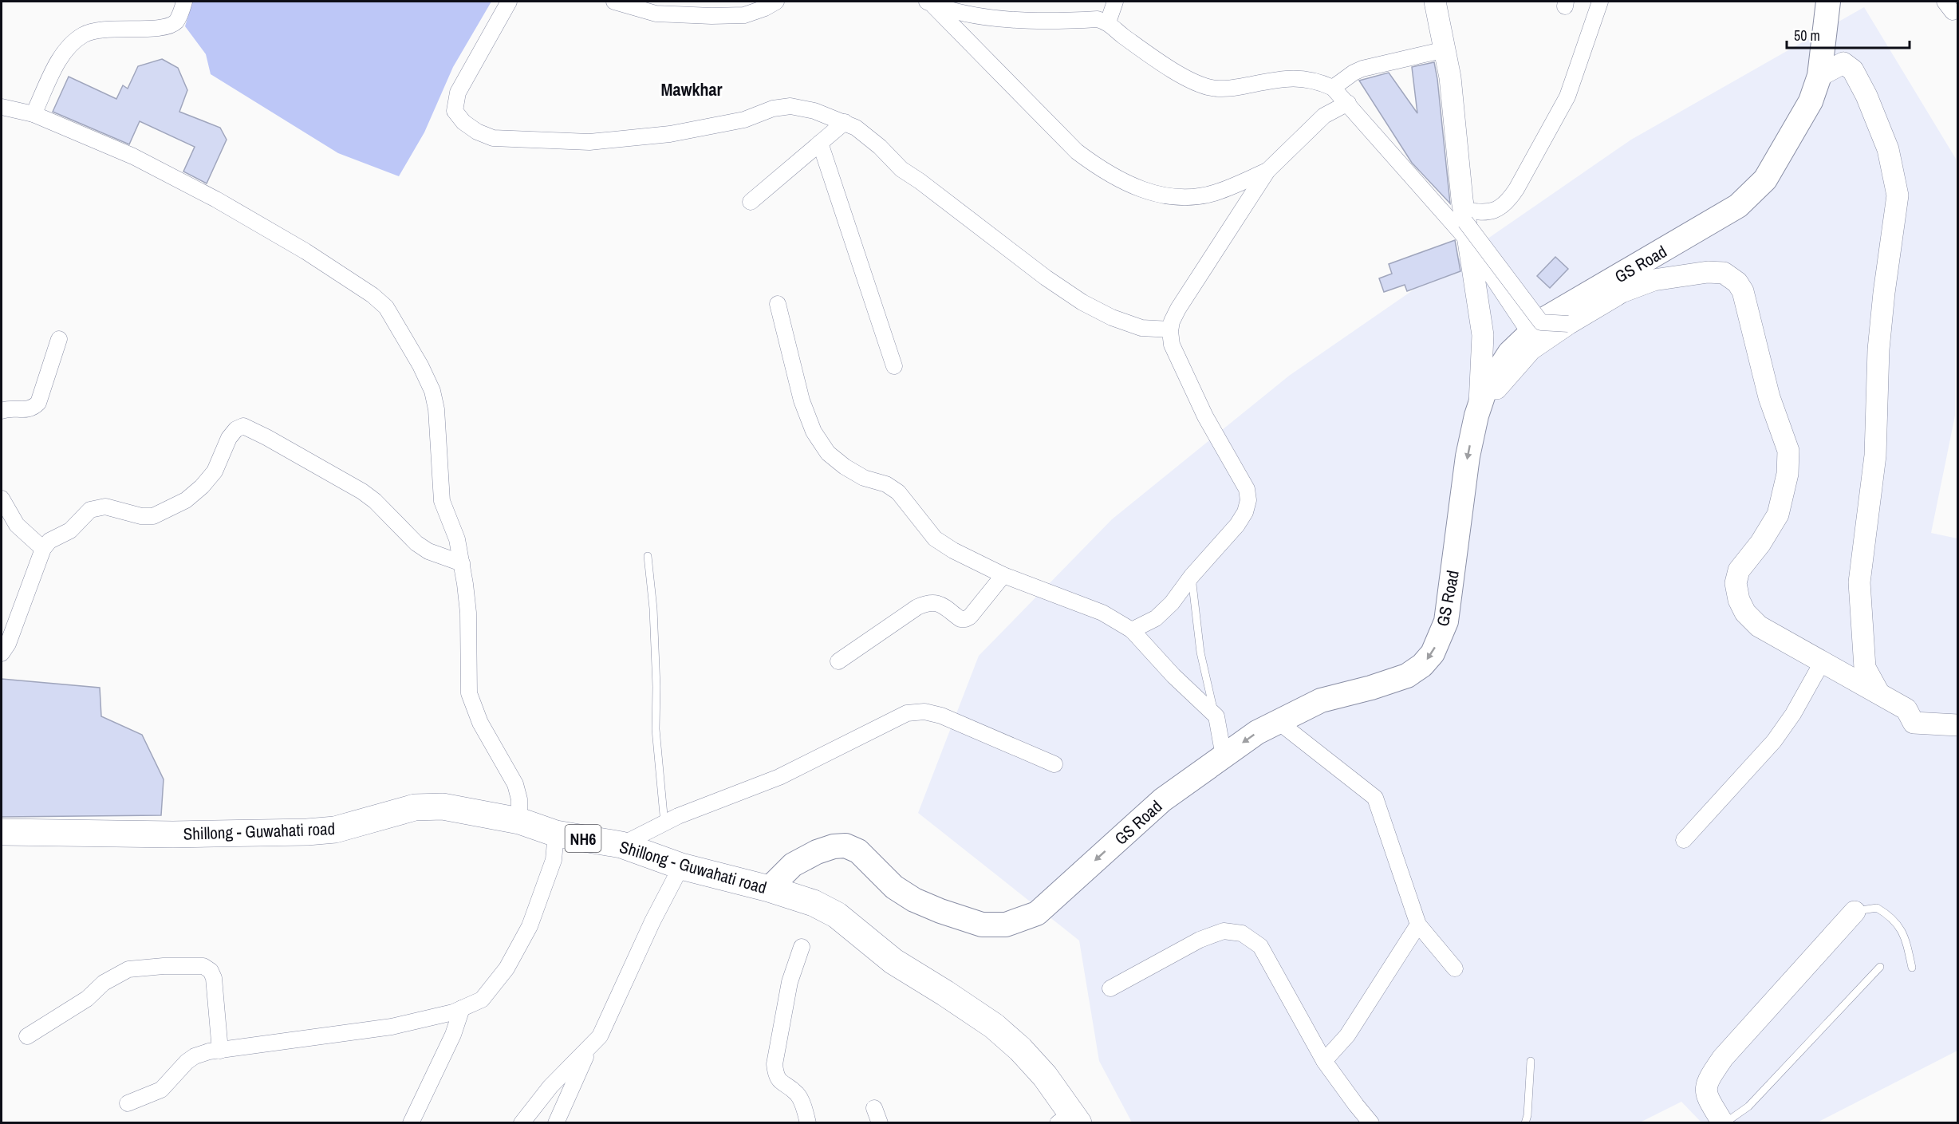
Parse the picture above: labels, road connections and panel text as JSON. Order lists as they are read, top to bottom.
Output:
{
  "streets": {
    "highway": ["Shillong - Guwahati road", "NH6"],
    "main road": ["GS Road"]
  },
  "crossings": [
    ["GS Road", "Shillong - Guwahati road"]
  ],
  "one_way": ["GS Road"],
  "districts": ["Mawkhar"],
  "scale_bar": "50 m"
}
